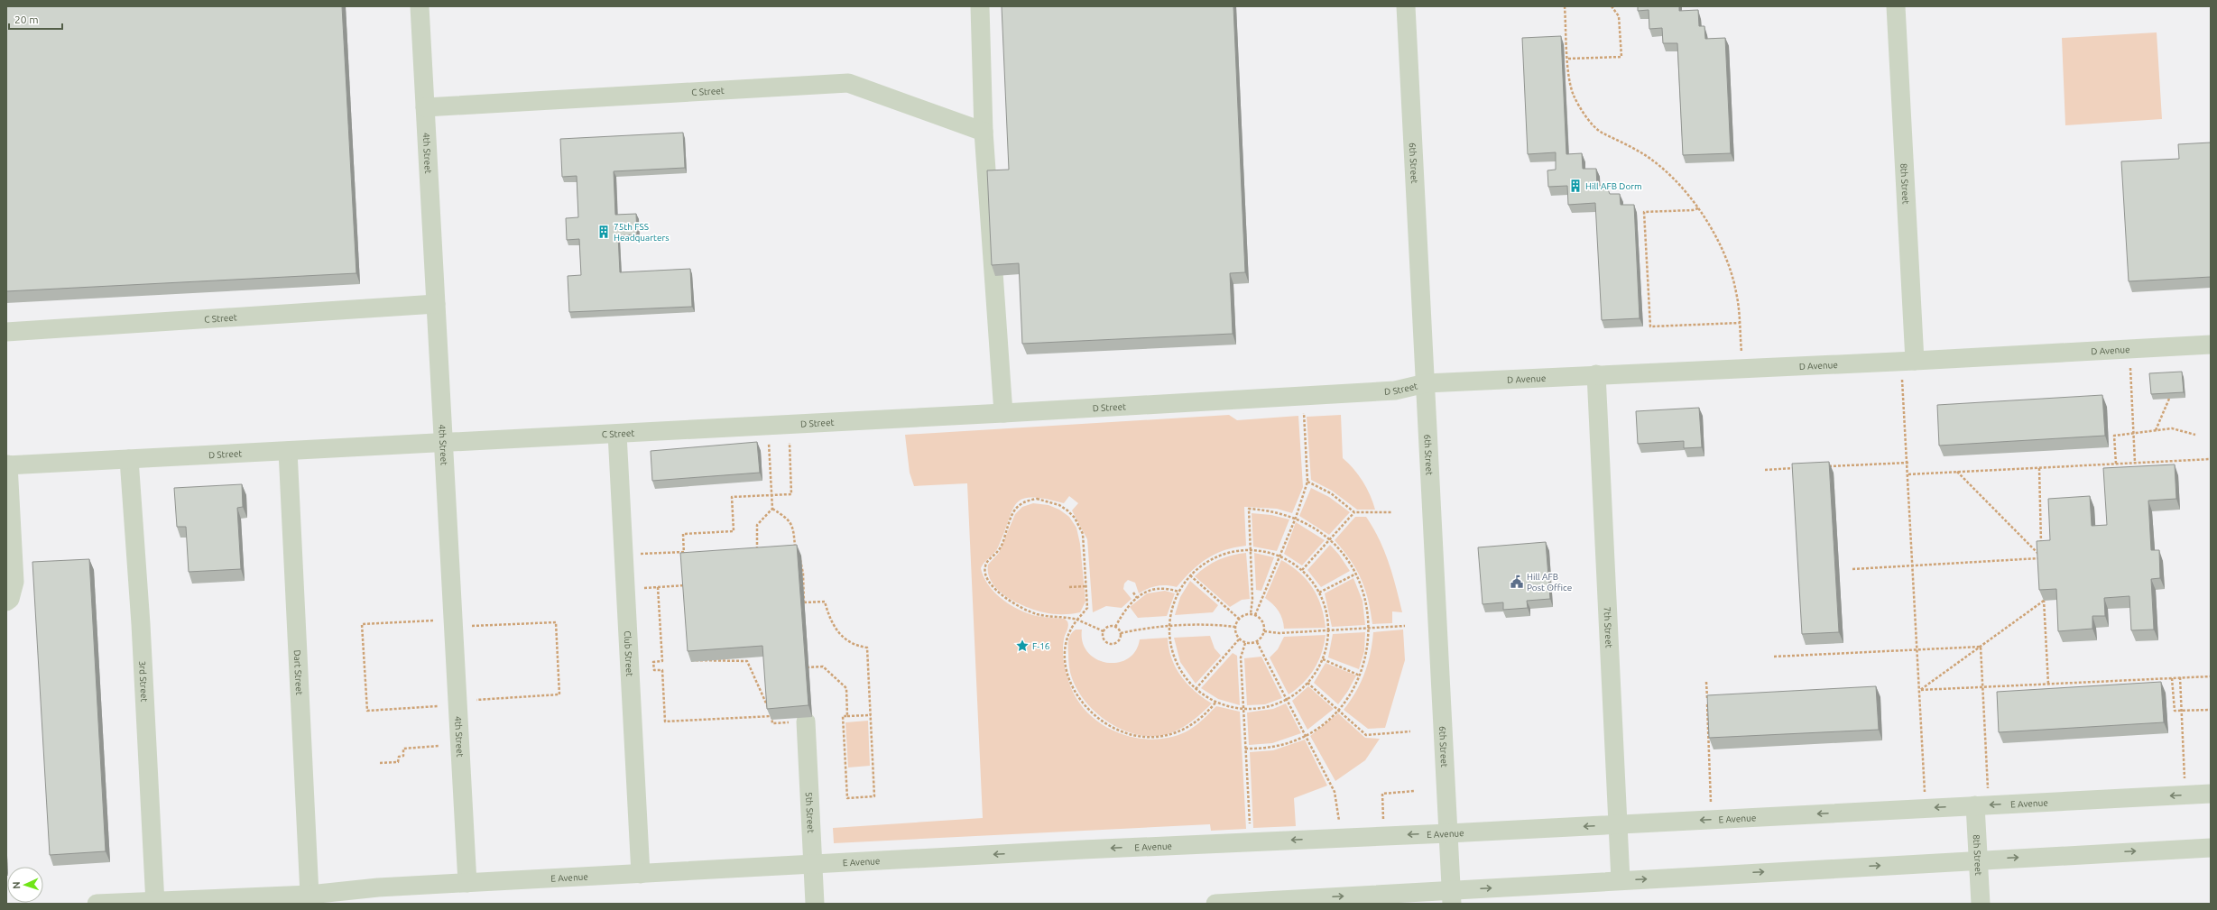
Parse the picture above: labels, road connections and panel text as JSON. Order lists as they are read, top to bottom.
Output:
{
  "streets": {
    "street": [
      "C Street",
      "4th Street",
      "6th Street",
      "8th Street",
      "D Avenue",
      "D Street",
      "7th Street",
      "Club Street",
      "Dart Street",
      "3rd Street",
      "E Avenue",
      "5th Street"
    ]
  },
  "crossings": [
    ["C Street", "4th Street"],
    ["C Street", "D Street"],
    ["C Street", "Club Street"],
    ["4th Street", "D Street"],
    ["4th Street", "E Avenue"],
    ["6th Street", "D Avenue"],
    ["6th Street", "D Street"],
    ["6th Street", "E Avenue"],
    ["8th Street", "D Avenue"],
    ["8th Street", "E Avenue"],
    ["D Avenue", "D Street"],
    ["D Avenue", "7th Street"],
    ["D Street", "Dart Street"],
    ["D Street", "3rd Street"],
    ["7th Street", "E Avenue"],
    ["Club Street", "E Avenue"],
    ["Dart Street", "E Avenue"],
    ["3rd Street", "E Avenue"],
    ["E Avenue", "5th Street"]
  ],
  "places": {
    "building": ["Hill AFB Dorm", "75th FSS Headquarters"],
    "public building": ["Hill AFB Post Office"],
    "place": ["F-16"]
  },
  "scale_bar": "20 m",
  "north": "left"
}
